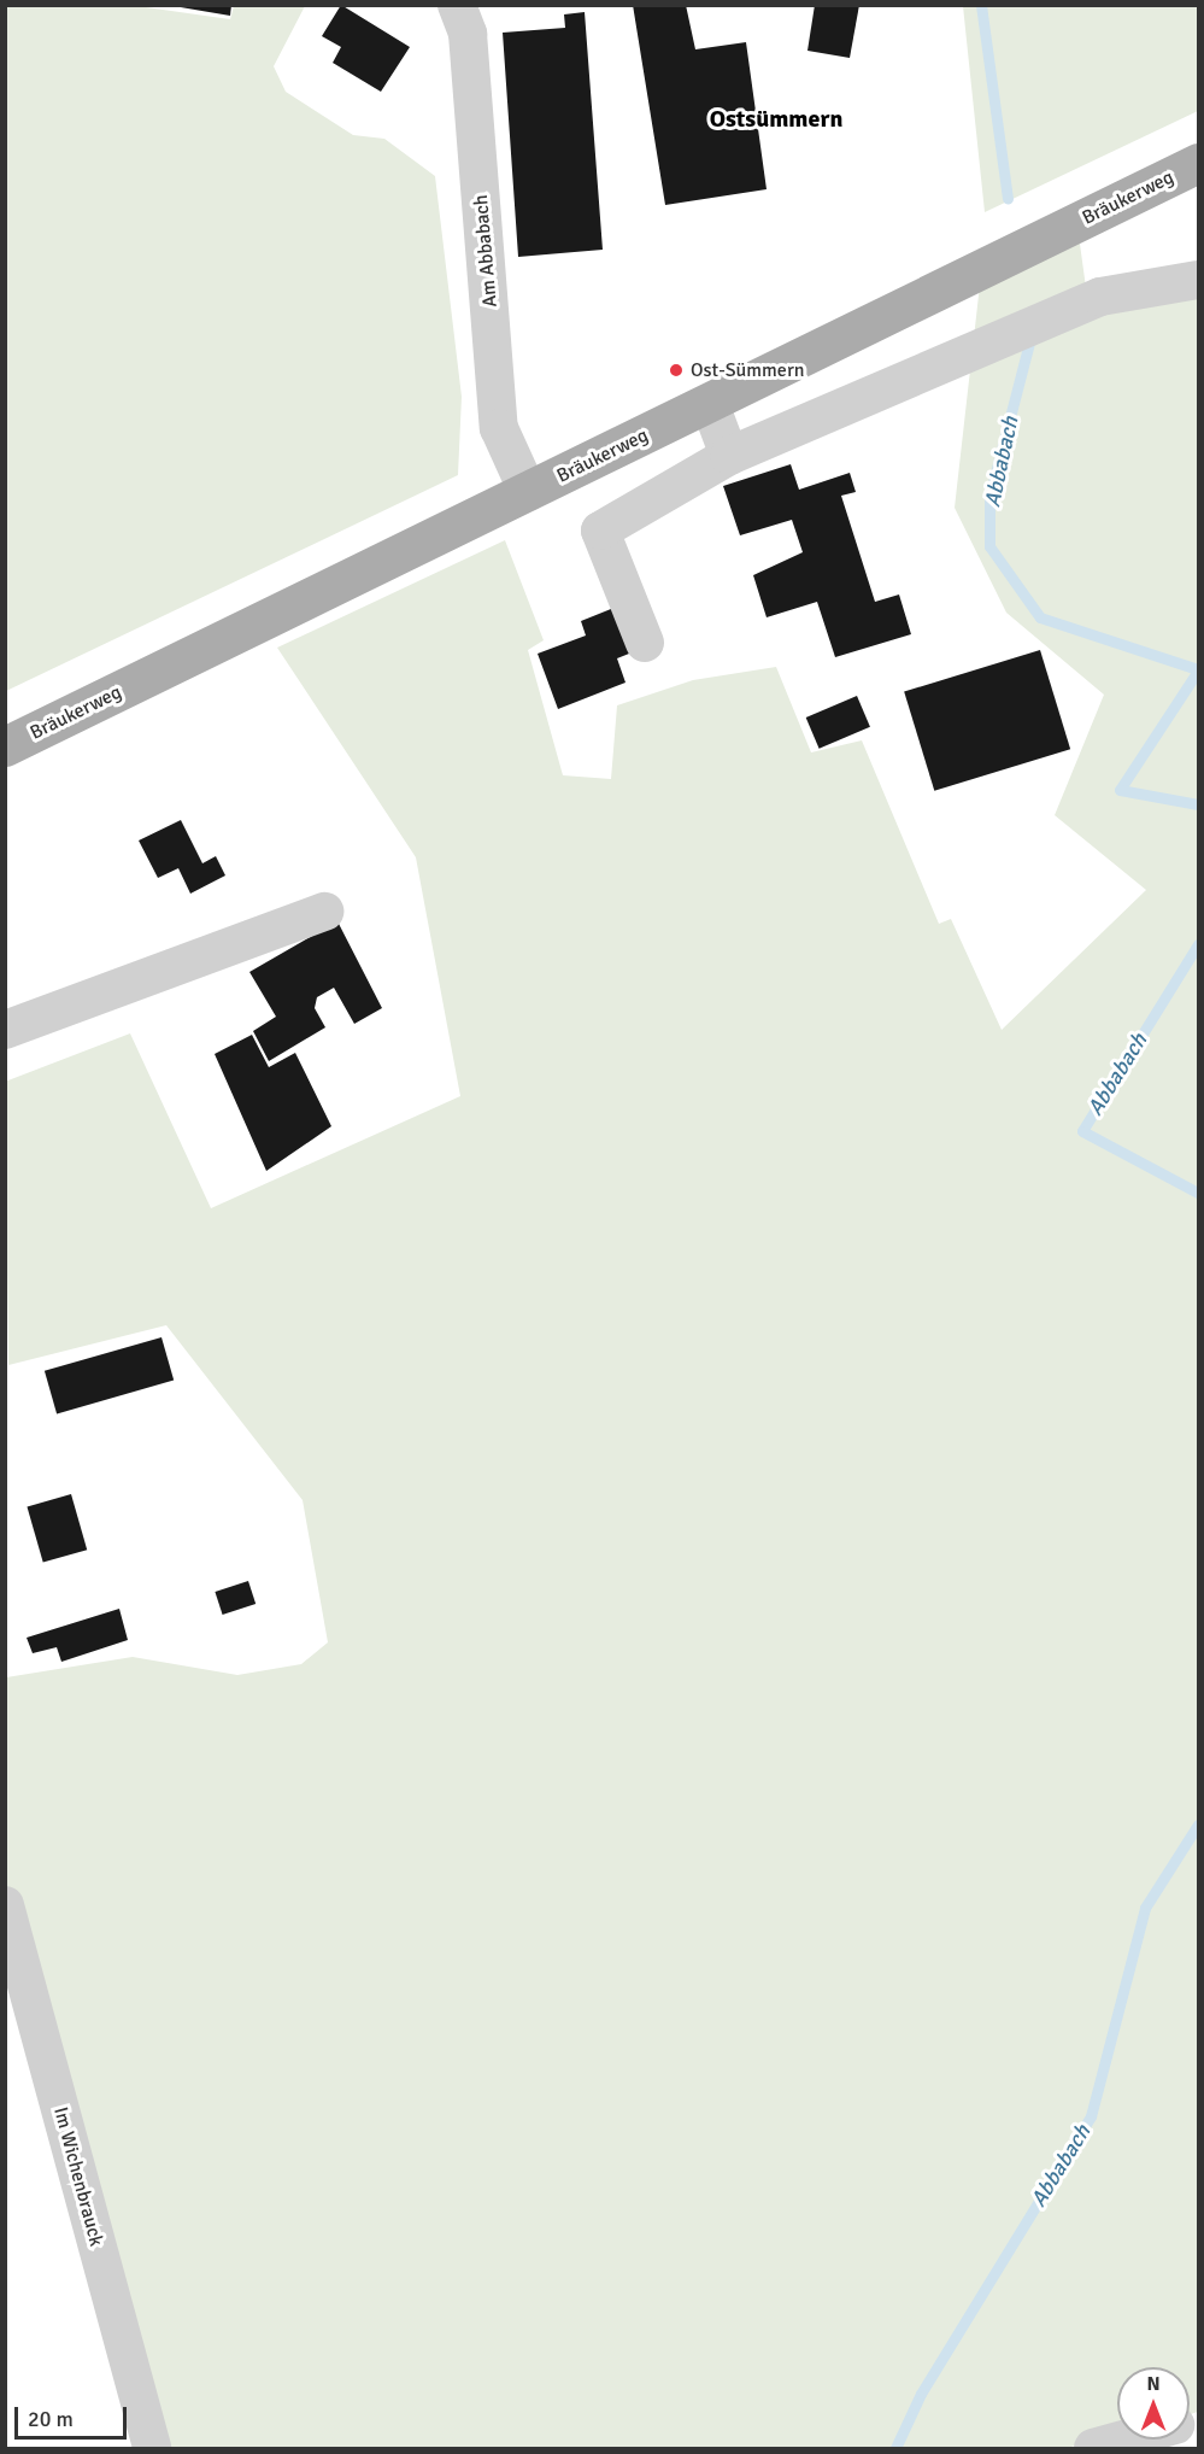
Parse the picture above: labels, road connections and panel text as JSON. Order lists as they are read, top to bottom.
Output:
{
  "streets": {
    "main road": ["Bräukerweg"],
    "street": ["Am Abbabach", "Im Wichenbrauck"]
  },
  "crossings": [
    ["Bräukerweg", "Am Abbabach"]
  ],
  "districts": ["Ostsümmern"],
  "water": ["Abbabach"],
  "places": ["Ost-Sümmern"],
  "scale_bar": "20 m",
  "north": "top"
}
